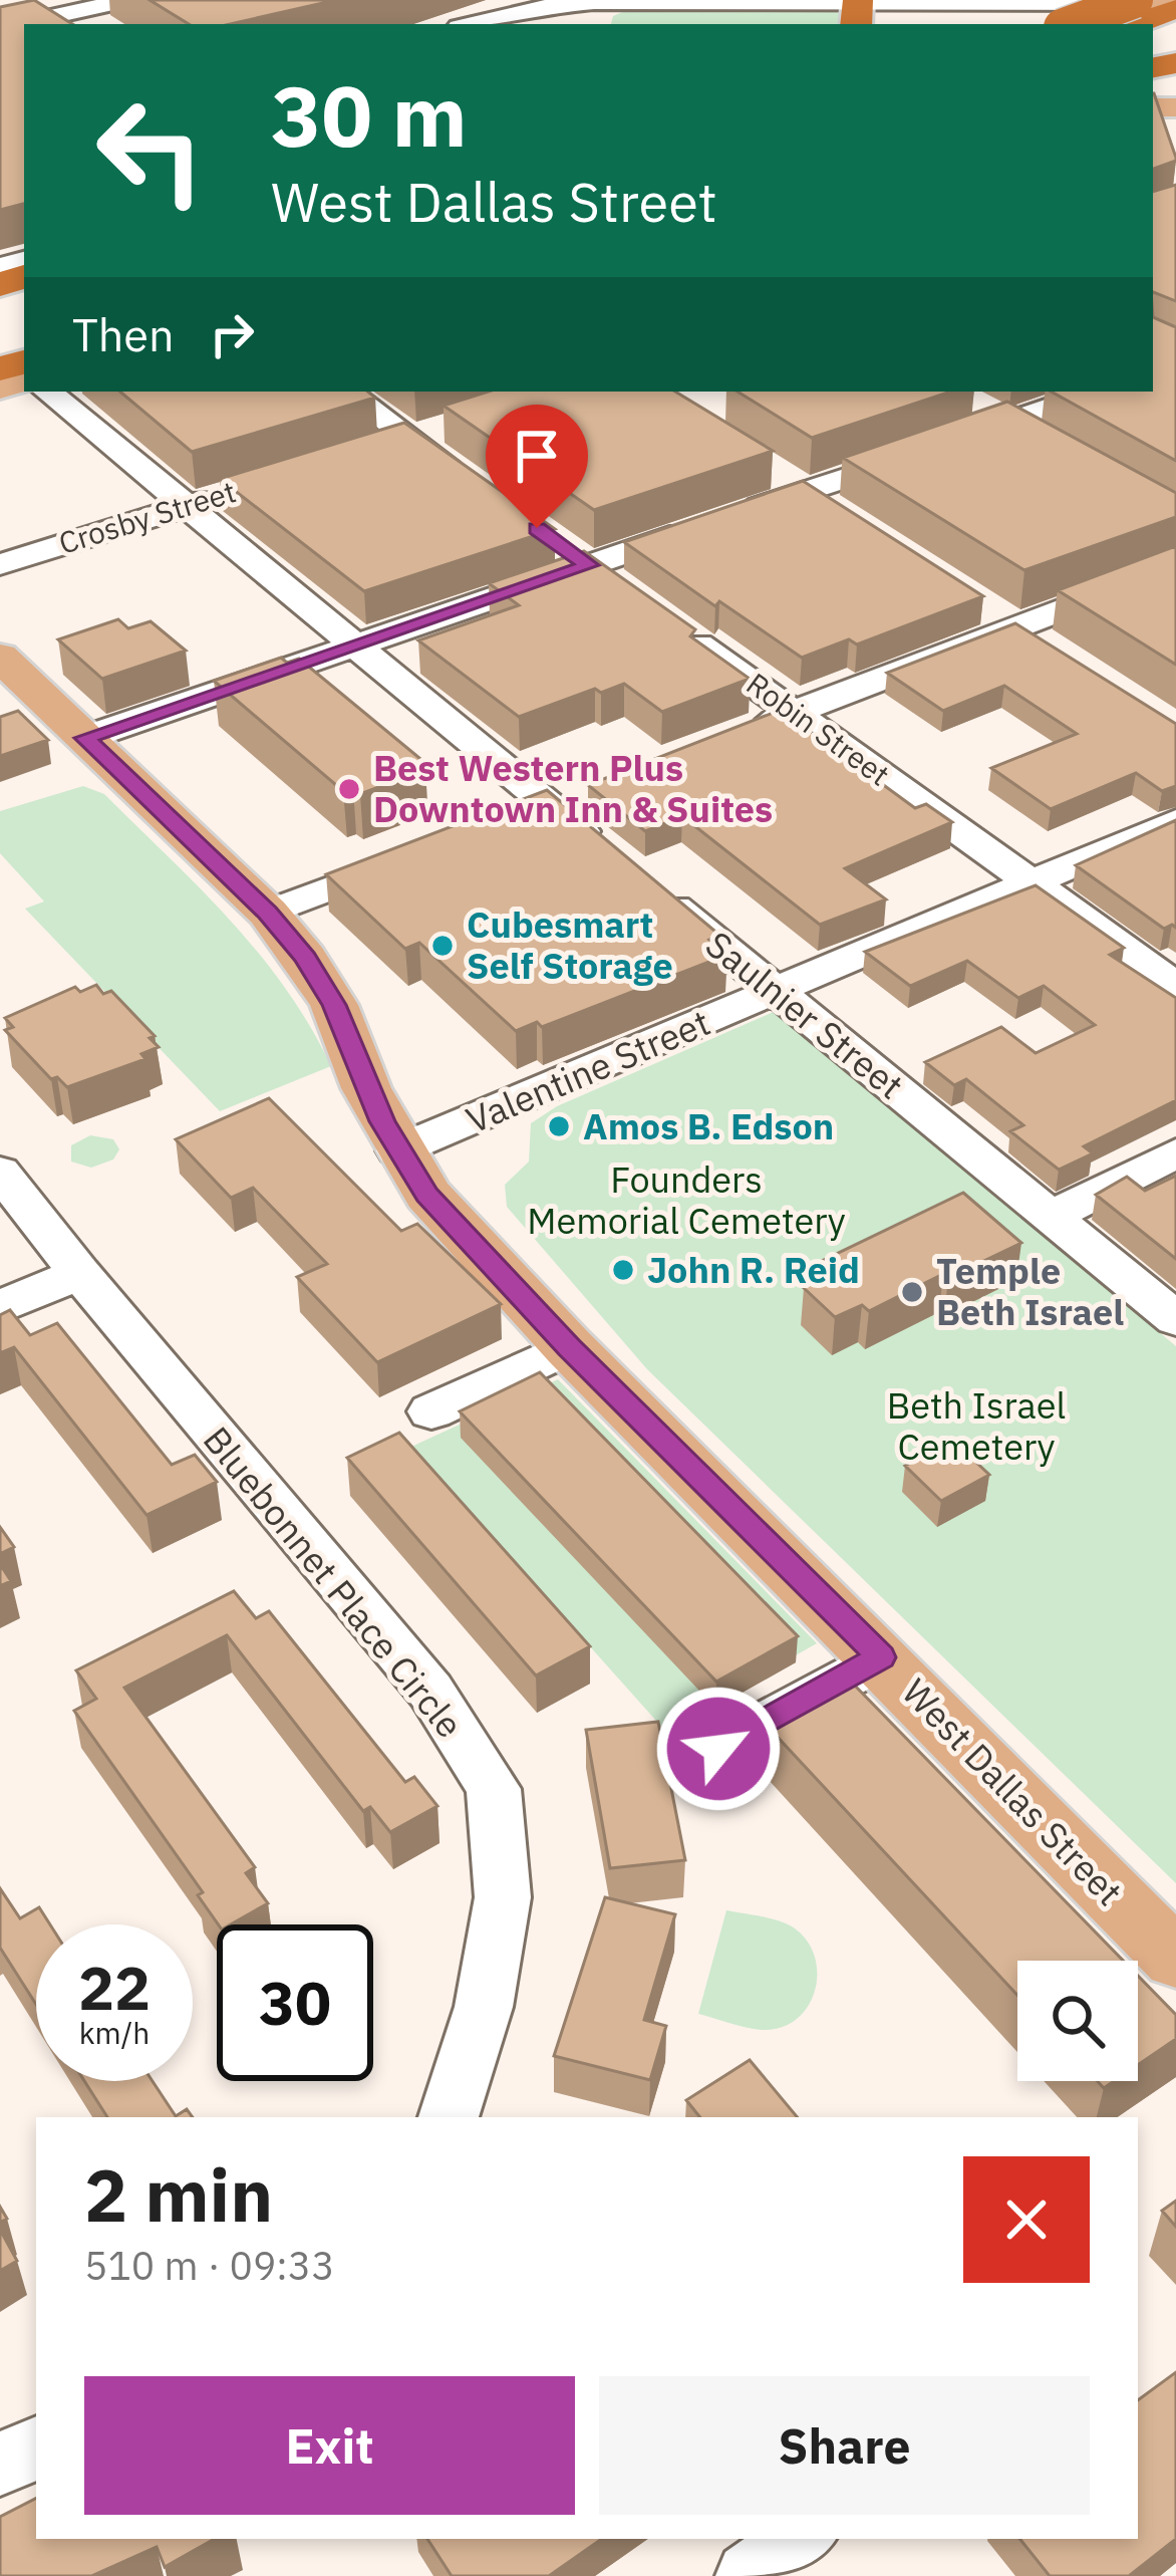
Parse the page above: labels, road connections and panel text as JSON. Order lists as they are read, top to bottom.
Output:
{
  "streets": {
    "main road": ["West Dallas Street"],
    "street": [
      "Crosby Street",
      "Robin Street",
      "Saulnier Street",
      "Valentine Street",
      "Bluebonnet Place Circle"
    ]
  },
  "crossings": [
    ["Robin Street", "Valentine Street"],
    ["Saulnier Street", "Valentine Street"],
    ["Valentine Street", "West Dallas Street"]
  ],
  "parks": ["Founders Memorial Cemetery", "Beth Israel Cemetery"],
  "places": [
    "Best Western Plus Downtown Inn & Suites",
    "Cubesmart Self Storage",
    "Amos B. Edson",
    "John R. Reid",
    "Temple Beth Israel"
  ],
  "page": {
    "turn": ["30 m", "West Dallas Street"],
    "then": "Then",
    "speed": "22 km/h",
    "limit": "30",
    "heading": ["2 min", "510 m · 09:33"],
    "buttons": ["Exit", "Share"]
  }
}
